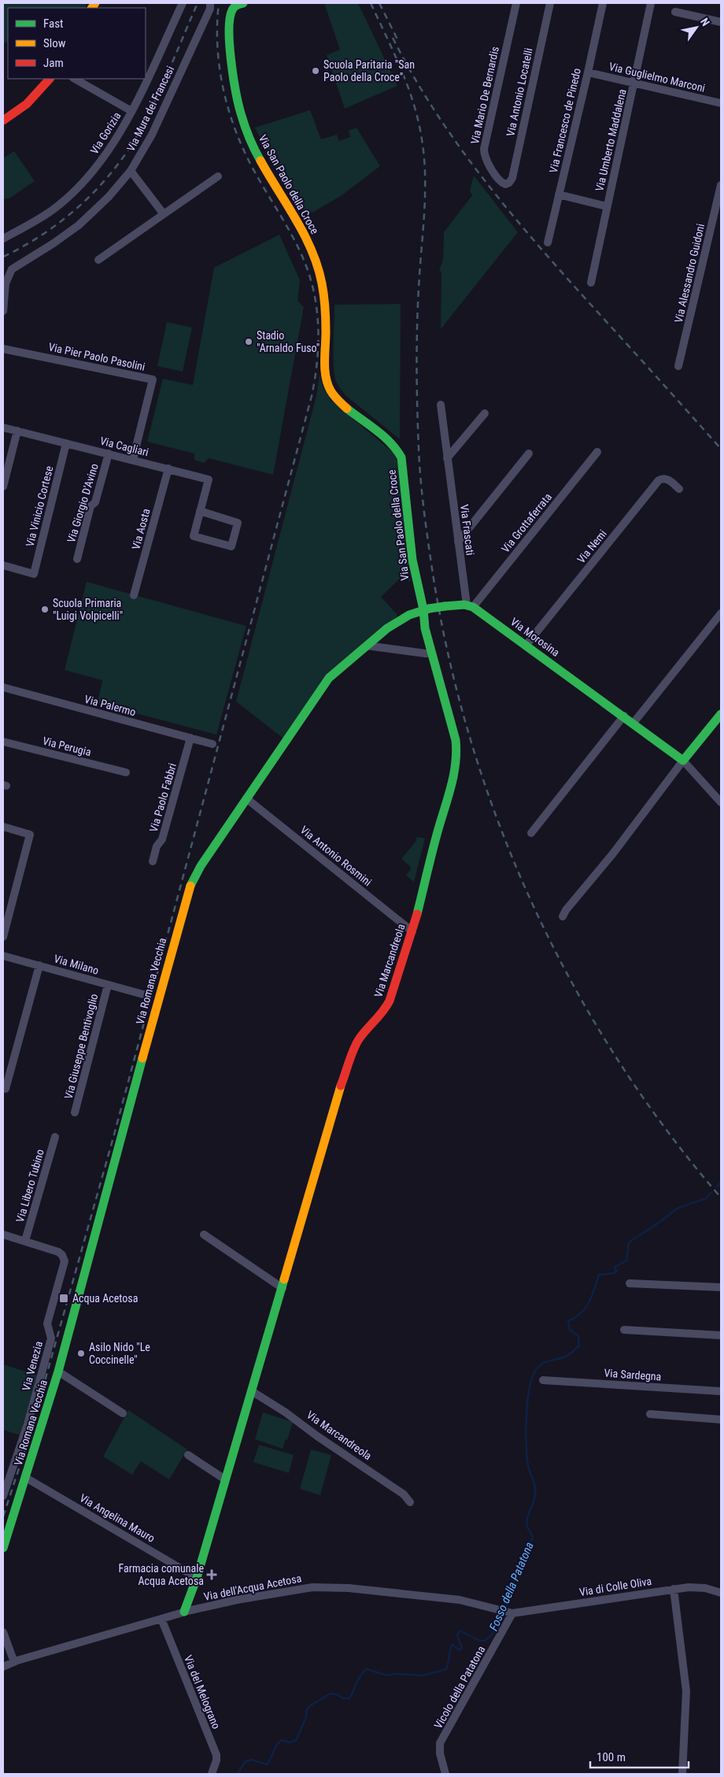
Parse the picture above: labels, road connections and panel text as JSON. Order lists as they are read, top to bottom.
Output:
{
  "streets": {
    "street": [
      "Via Guglielmo Marconi",
      "Via Antonio Locatelli",
      "Via Mario De Bernardis",
      "Via Mura dei Francesi",
      "Via Francesco de Pinedo",
      "Via Gorizia",
      "Via Umberto Maddalena",
      "Via San Paolo della Croce",
      "Via Alessandro Guidoni",
      "Via Pier Paolo Pasolini",
      "Via Cagliari",
      "Via Giorgio D'Avino",
      "Via Vinicio Cortese",
      "Via Grottaferrata",
      "Via Aosta",
      "Via Frascati",
      "Via Nemi",
      "Via Morosina",
      "Via Palermo",
      "Via Perugia",
      "Via Paolo Fabbri",
      "Via Antonio Rosmini",
      "Via Marcandreola",
      "Via Milano",
      "Via Romana Vecchia",
      "Via Giuseppe Bentivoglio",
      "Via Libero Tubino",
      "Via Venezia",
      "Via Sardegna",
      "Via Angelina Mauro",
      "Via di Colle Oliva",
      "Via dell'Acqua Acetosa",
      "Vicolo della Patatona",
      "Via del Melograno"
    ]
  },
  "crossings": [
    ["Via Guglielmo Marconi", "Via Francesco de Pinedo"],
    ["Via Guglielmo Marconi", "Via Umberto Maddalena"],
    ["Via Antonio Locatelli", "Via Mario De Bernardis"],
    ["Via San Paolo della Croce", "Via Marcandreola"],
    ["Via San Paolo della Croce", "Via Romana Vecchia"],
    ["Via Pier Paolo Pasolini", "Via Cagliari"],
    ["Via Cagliari", "Via Giorgio D'Avino"],
    ["Via Cagliari", "Via Vinicio Cortese"],
    ["Via Cagliari", "Via Aosta"],
    ["Via Grottaferrata", "Via Frascati"],
    ["Via Grottaferrata", "Via Morosina"],
    ["Via Frascati", "Via Morosina"],
    ["Via Nemi", "Via Morosina"],
    ["Via Palermo", "Via Paolo Fabbri"],
    ["Via Antonio Rosmini", "Via Marcandreola"],
    ["Via Antonio Rosmini", "Via Romana Vecchia"],
    ["Via Marcandreola", "Via Romana Vecchia"],
    ["Via Marcandreola", "Via Angelina Mauro"],
    ["Via Marcandreola", "Via dell'Acqua Acetosa"],
    ["Via Milano", "Via Giuseppe Bentivoglio"],
    ["Via Romana Vecchia", "Via Angelina Mauro"],
    ["Via Libero Tubino", "Via Venezia"],
    ["Via di Colle Oliva", "Via dell'Acqua Acetosa"],
    ["Via di Colle Oliva", "Vicolo della Patatona"],
    ["Via dell'Acqua Acetosa", "Vicolo della Patatona"],
    ["Via dell'Acqua Acetosa", "Via del Melograno"]
  ],
  "water": ["Fosso della Patatona"],
  "places": {
    "other": [
      "Scuola Paritaria \"San Paolo della Croce\"",
      "Stadio \"Arnaldo Fuso\"",
      "Scuola Primaria \"Luigi Volpicelli\"",
      "Asilo Nido \"Le Coccinelle\""
    ],
    "transit": ["Acqua Acetosa"],
    "health": ["Farmacia comunale Acqua Acetosa"]
  },
  "legend": ["Fast", "Slow", "Jam"],
  "scale_bar": "100 m",
  "north": "top right"
}
